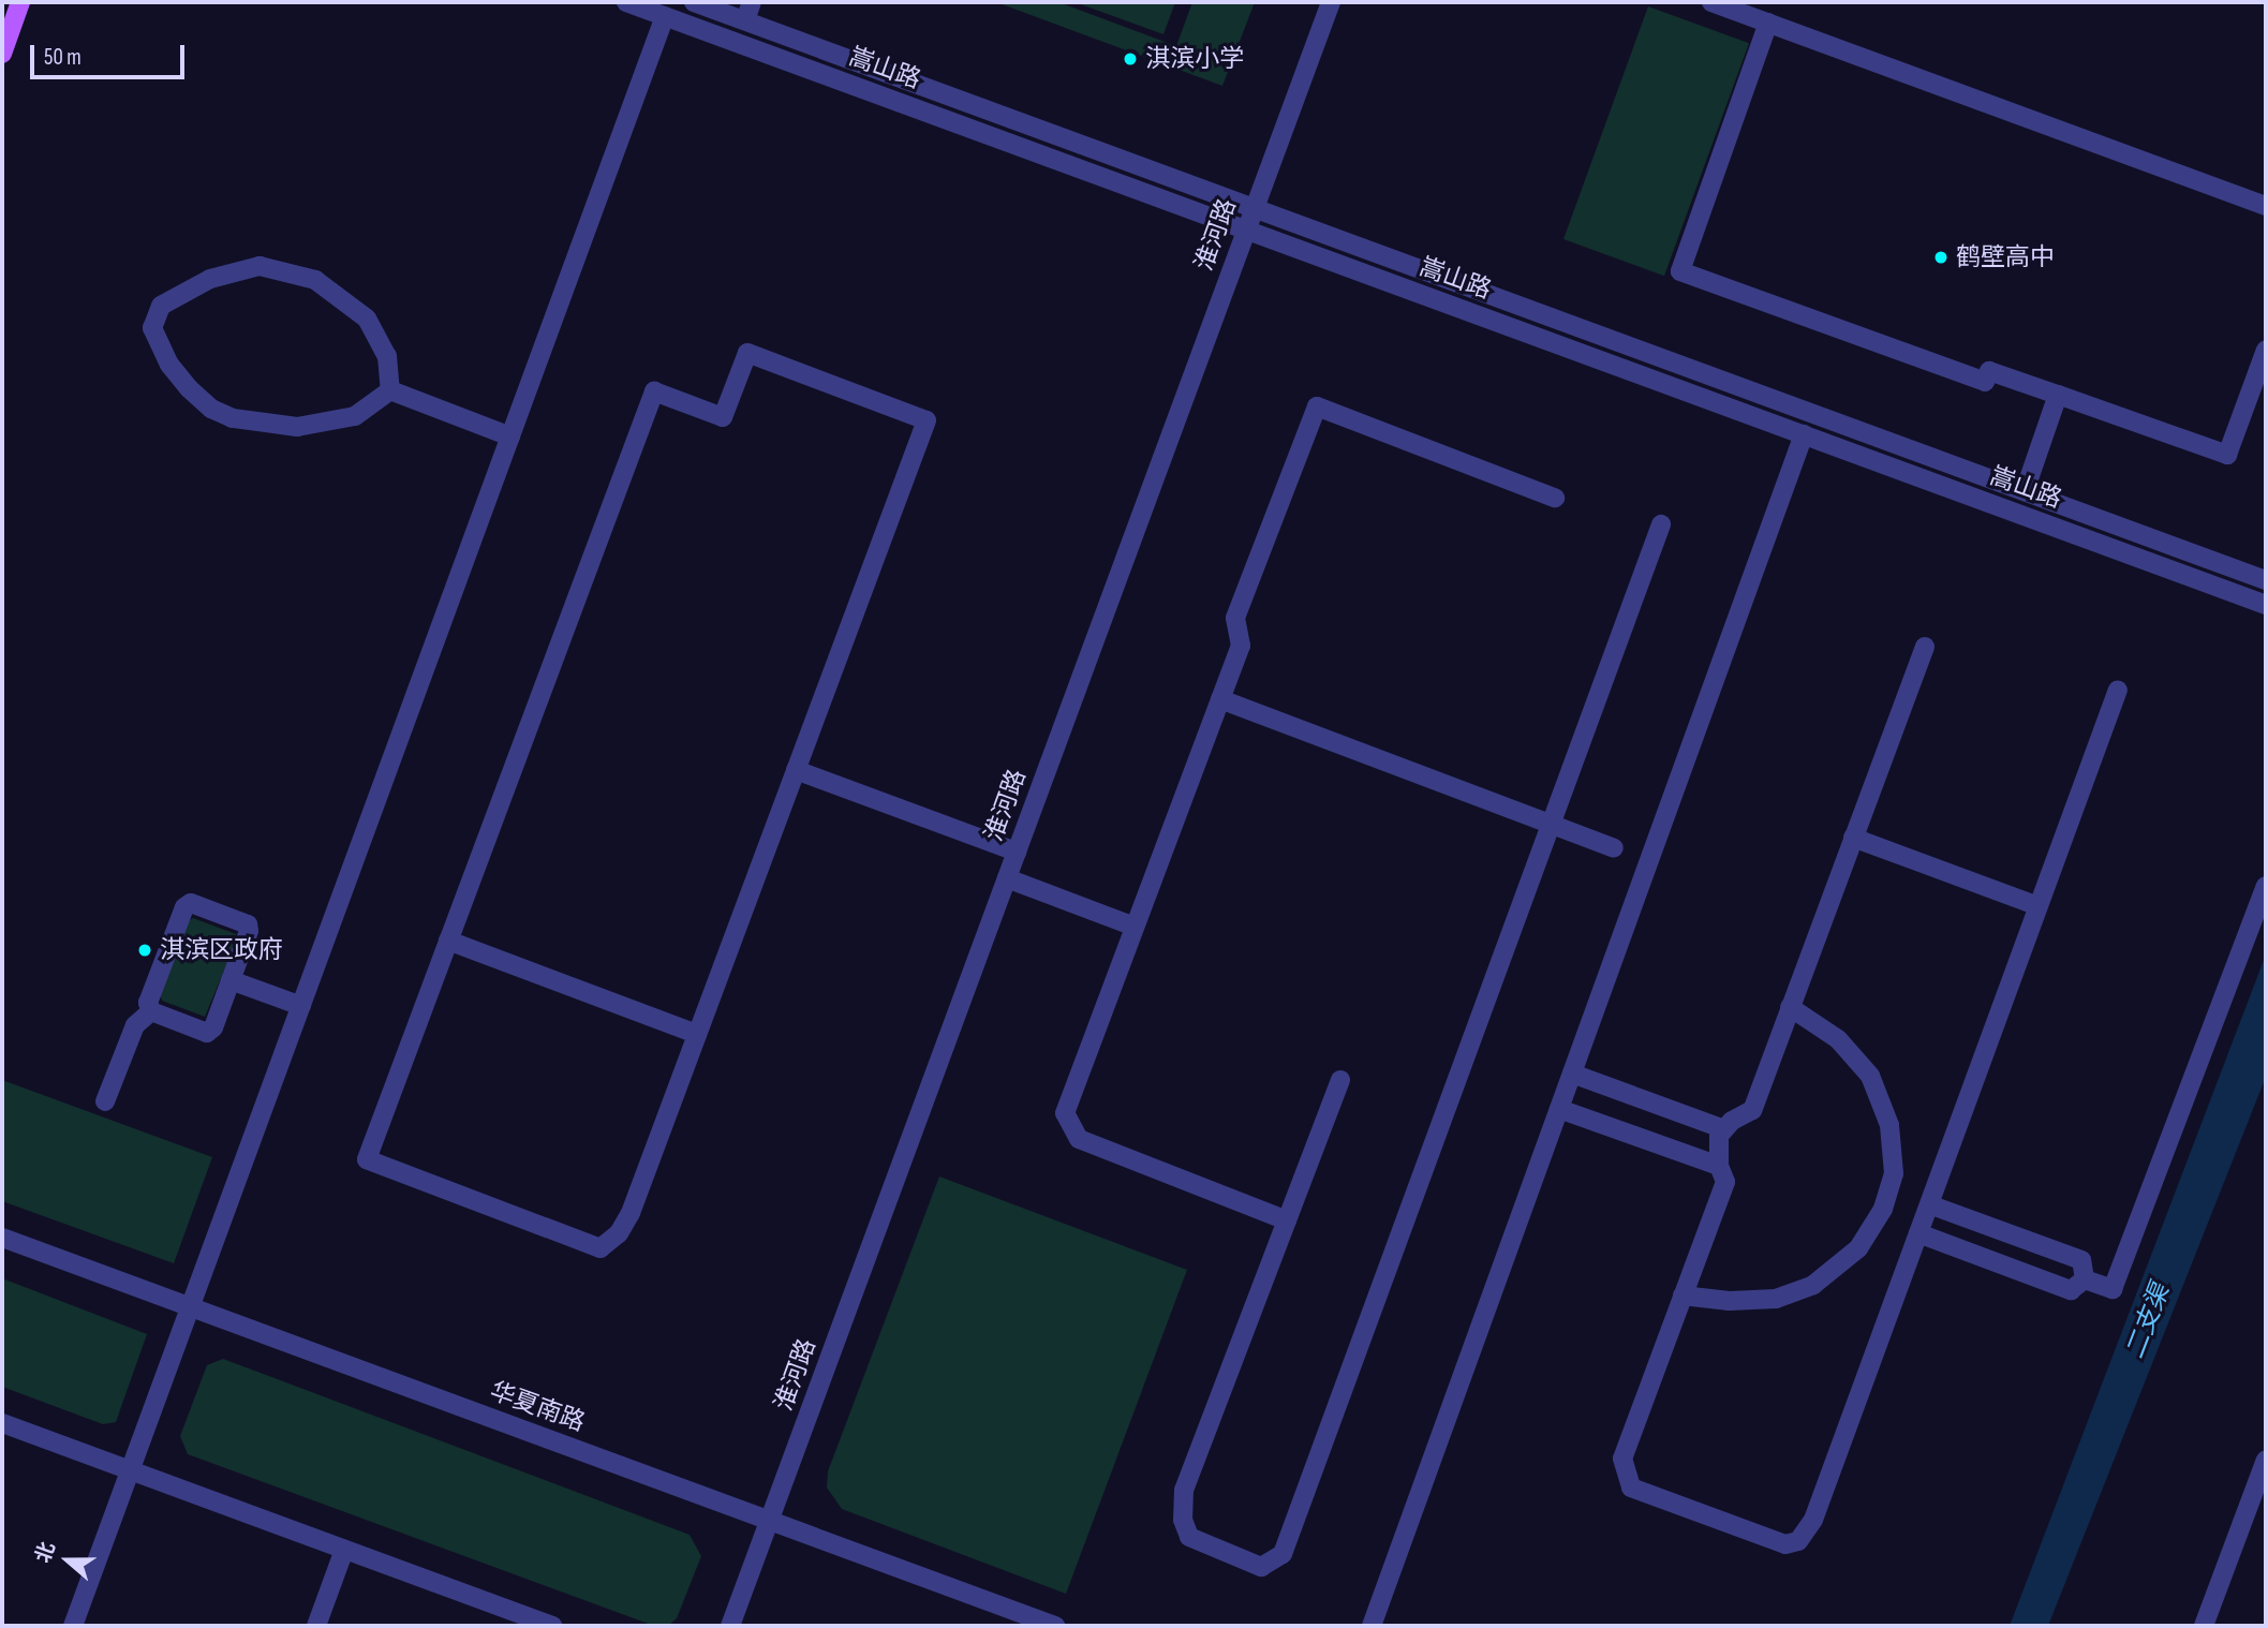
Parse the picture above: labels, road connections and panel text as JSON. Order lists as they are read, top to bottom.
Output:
{
  "streets": {
    "street": ["嵩山路", "淮河路", "华夏南路"]
  },
  "crossings": [
    ["嵩山路", "淮河路"],
    ["淮河路", "华夏南路"]
  ],
  "water": ["二支渠"],
  "places": ["淇滨小学", "鹤壁高中", "淇滨区政府"],
  "scale_bar": "50 m",
  "north": "left"
}
